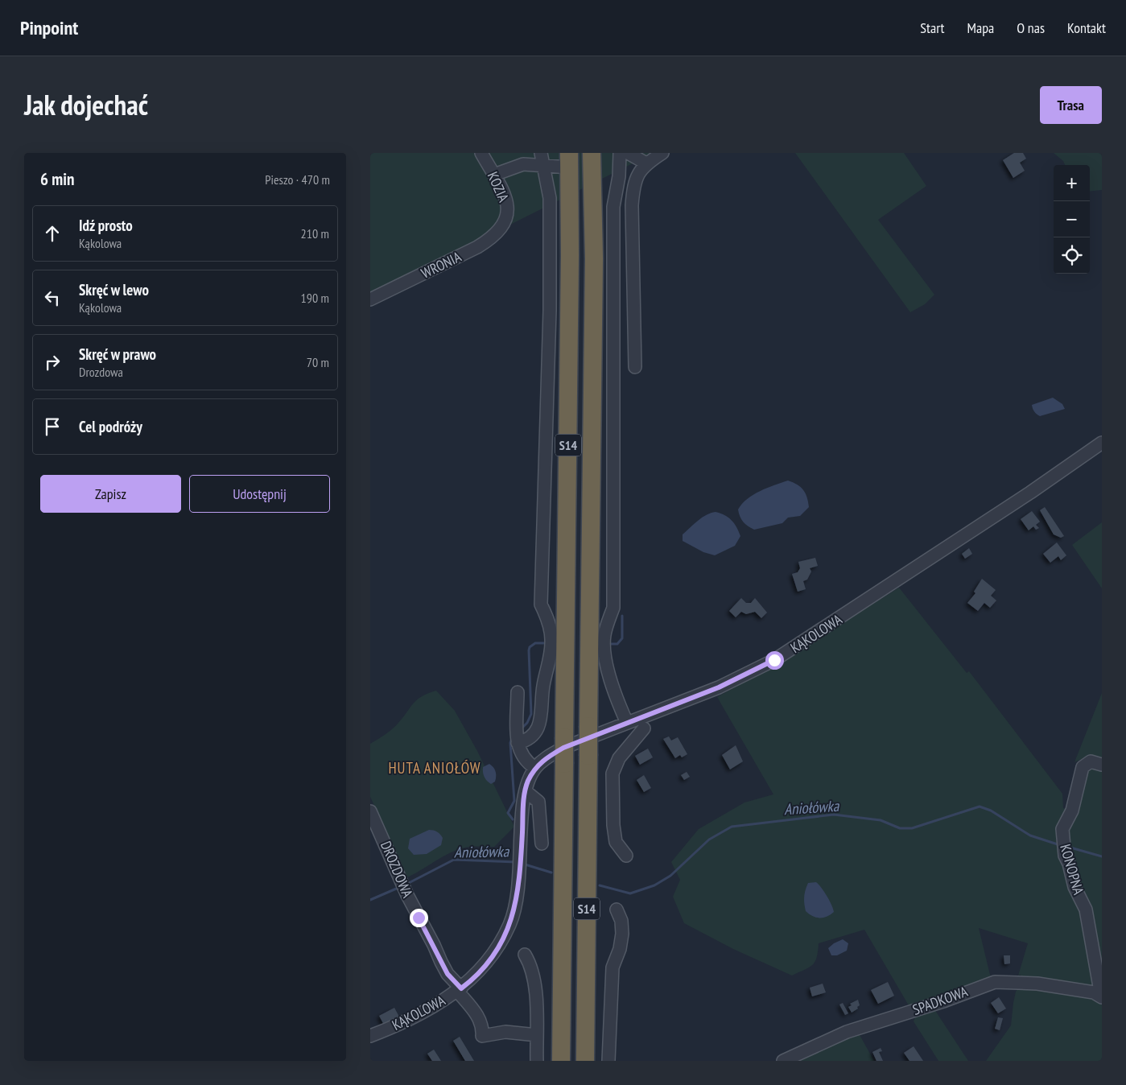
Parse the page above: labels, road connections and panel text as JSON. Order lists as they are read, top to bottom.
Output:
{
  "streets": {
    "highway": ["S14"],
    "street": [
      "KOZIA",
      "WRONIA",
      "KĄKOLOWA",
      "DROZDOWA",
      "KONOPNA",
      "SPADKOWA"
    ]
  },
  "crossings": [
    ["KOZIA", "WRONIA"],
    ["KĄKOLOWA", "DROZDOWA"],
    ["KONOPNA", "SPADKOWA"]
  ],
  "districts": ["HUTA ANIOŁÓW"],
  "water": ["Aniołówka"],
  "page": {
    "header": "Pinpoint",
    "nav": [
      "Start",
      "Mapa",
      "O nas",
      "Kontakt"
    ],
    "title": "Jak dojechać",
    "buttons": [
      "Trasa",
      ["Zapisz", "Udostępnij"]
    ],
    "heading": ["6 min", "Pieszo · 470 m"],
    "map_buttons": ["+", "−"],
    "list": [
      ["Idź prosto", "Kąkolowa", "210 m"],
      ["Skręć w lewo", "Kąkolowa", "190 m"],
      ["Skręć w prawo", "Drozdowa", "70 m"],
      "Cel podróży"
    ]
  }
}
